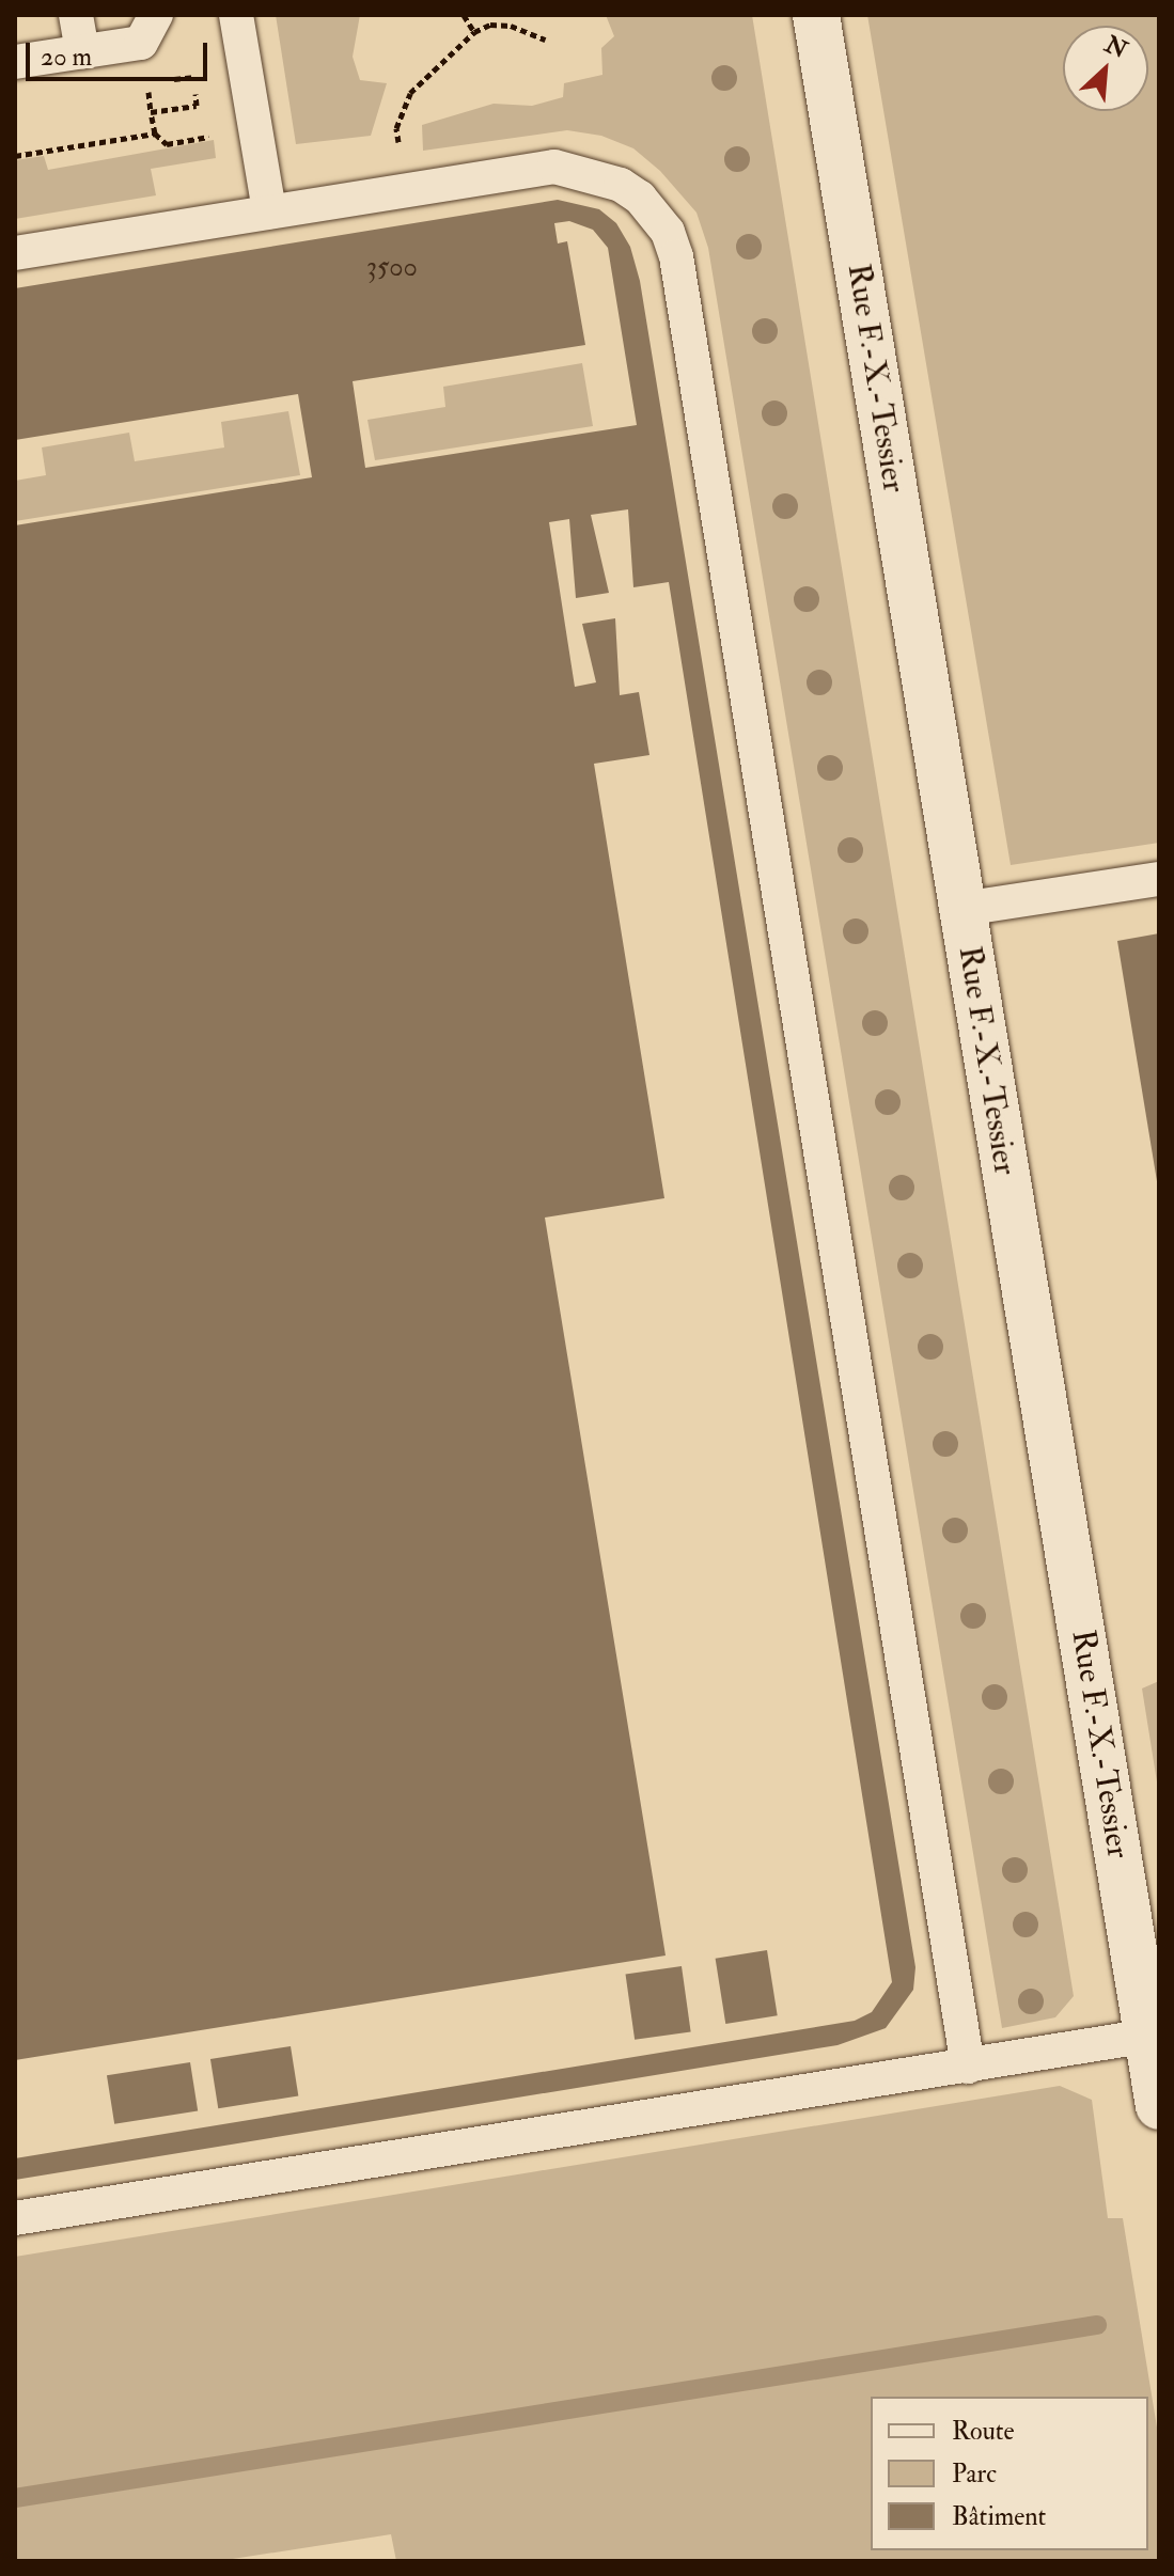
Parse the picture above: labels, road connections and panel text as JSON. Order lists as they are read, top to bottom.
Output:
{
  "streets": {
    "street": ["Rue F.-X.-Tessier"]
  },
  "house_numbers": ["3500"],
  "legend": ["Route", "Parc", "Bâtiment"],
  "scale_bar": "20 m",
  "north": "top right"
}
